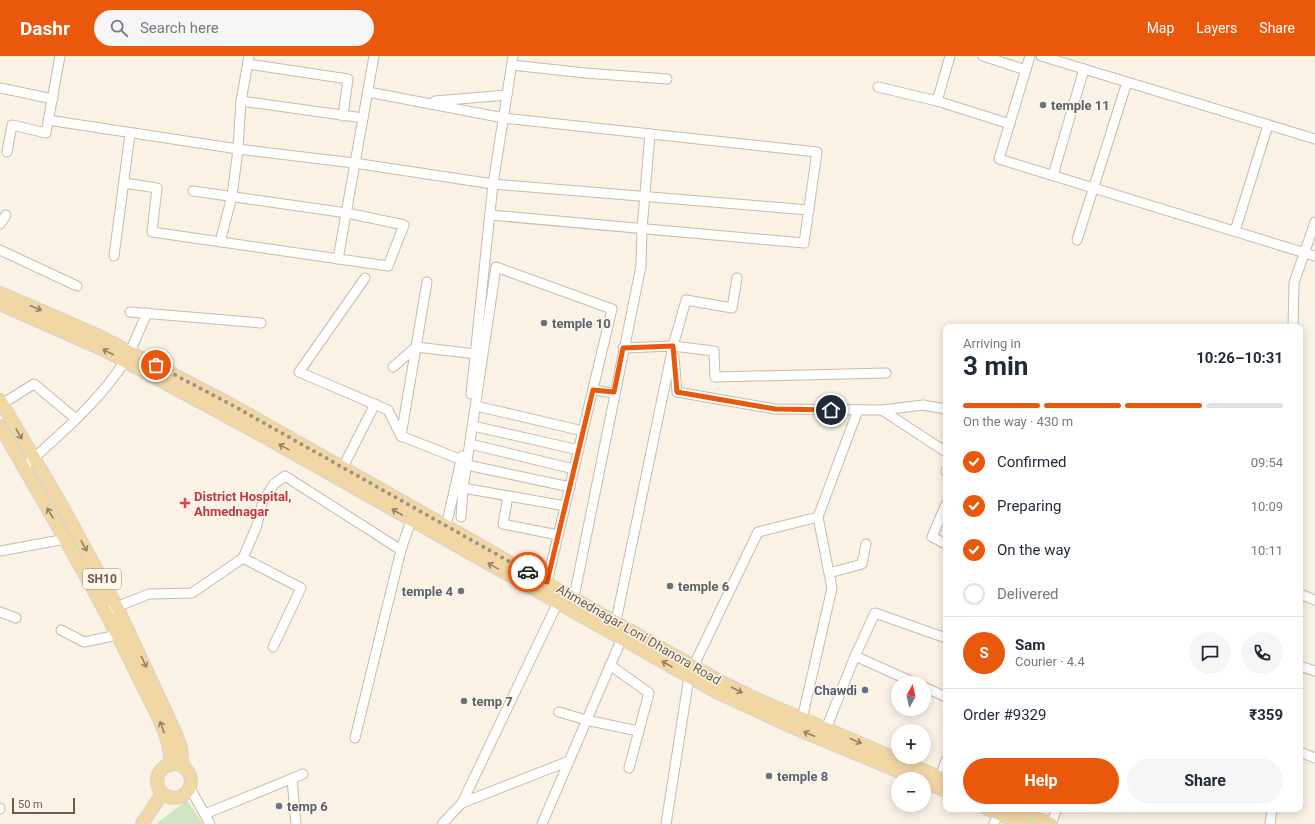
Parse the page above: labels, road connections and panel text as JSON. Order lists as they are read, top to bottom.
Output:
{
  "streets": {
    "main road": ["SH10", "Ahmednagar Loni Dhanora Road"]
  },
  "places": {
    "other": [
      "temple 11",
      "temple 10",
      "temple 6",
      "temple 4",
      "Chawdi",
      "temp 7",
      "temple 8",
      "temp 6"
    ],
    "health": ["District Hospital, Ahmednagar"]
  },
  "scale_bar": "50 m",
  "north": "top",
  "page": {
    "header": "Dashr",
    "search": "Search here",
    "nav": ["Map", "Layers", "Share"],
    "heading": ["3 min", "Arriving in", "10:26–10:31"],
    "panel": [
      "Sam",
      "Courier · 4.4",
      "Order #9329",
      "₹359"
    ],
    "bar": "On the way · 430 m",
    "list": [
      ["Confirmed", "09:54"],
      ["Preparing", "10:09"],
      ["On the way", "10:11"],
      "Delivered"
    ],
    "round": "S",
    "map_buttons": ["+", "−"],
    "buttons": ["Help", "Share"],
    "scale": "50 m"
  }
}
